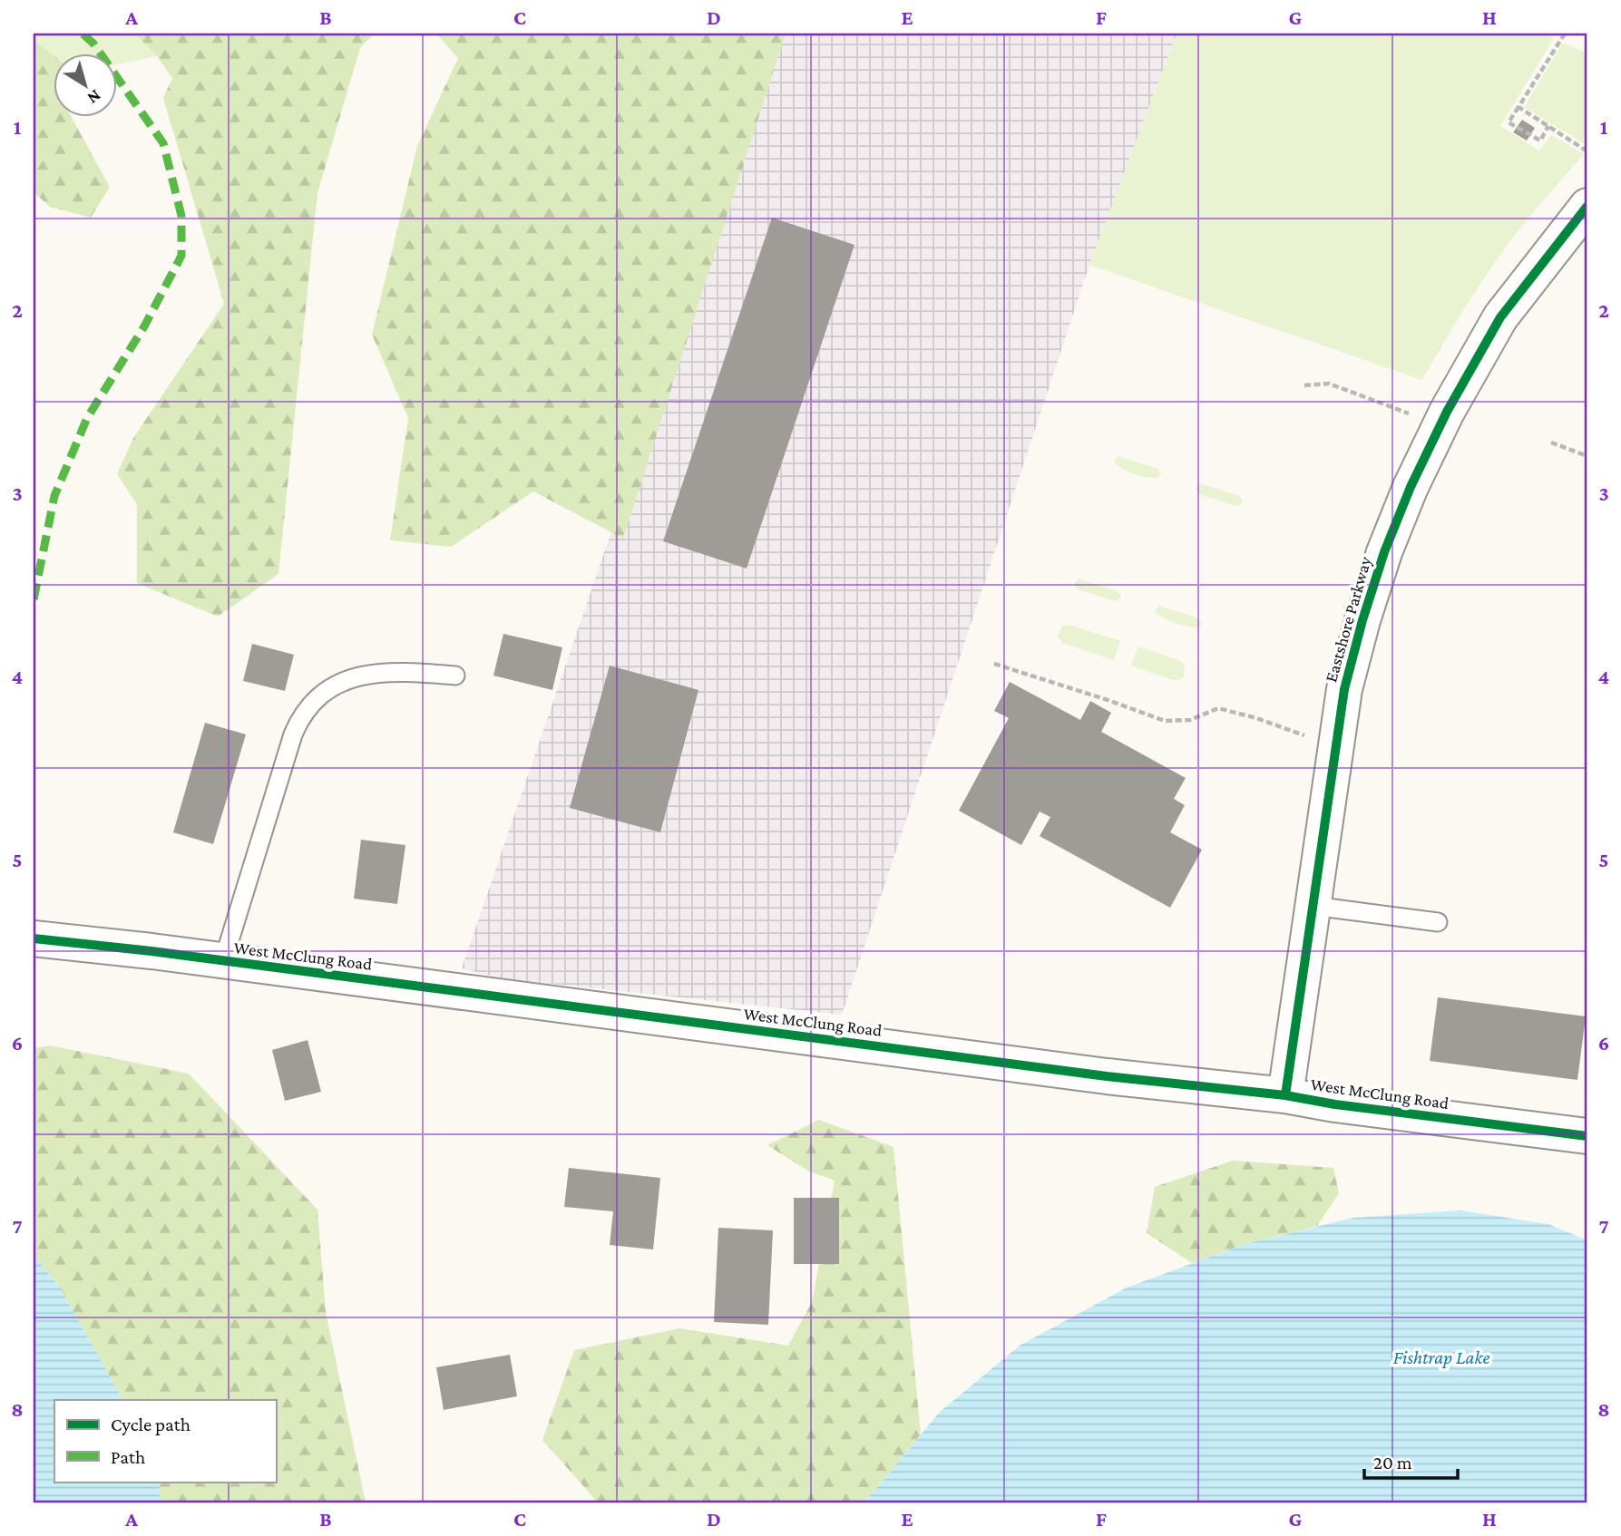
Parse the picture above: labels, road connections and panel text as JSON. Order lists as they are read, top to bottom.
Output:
{
  "streets": {
    "street": ["Eastshore Parkway", "West McClung Road"]
  },
  "crossings": [
    ["Eastshore Parkway", "West McClung Road"]
  ],
  "water": ["Fishtrap Lake"],
  "legend": ["Cycle path", "Path"],
  "scale_bar": "20 m",
  "north": "bottom right",
  "grid": {
    "columns": [
      "A",
      "B",
      "C",
      "D",
      "E",
      "F",
      "G",
      "H"
    ],
    "rows": [
      "1",
      "2",
      "3",
      "4",
      "5",
      "6",
      "7",
      "8"
    ]
  }
}
